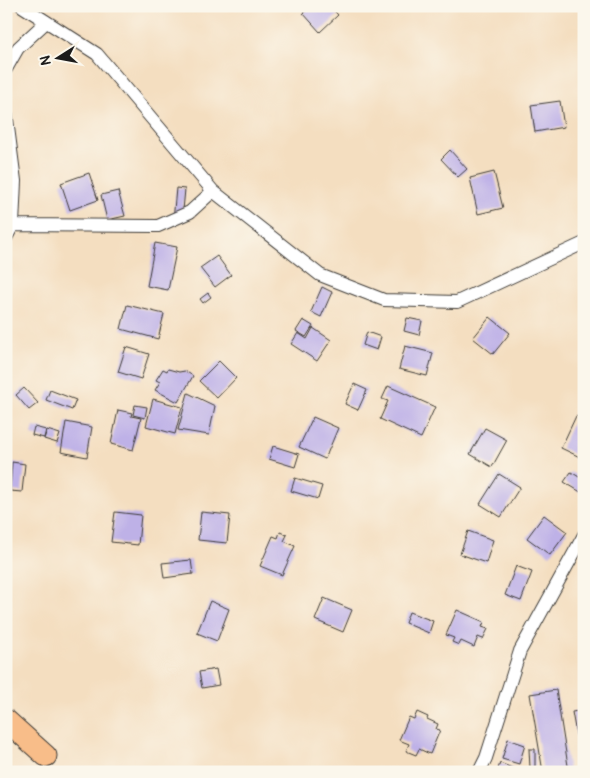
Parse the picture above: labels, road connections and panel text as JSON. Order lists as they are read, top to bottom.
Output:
{
  "north": "left"
}
